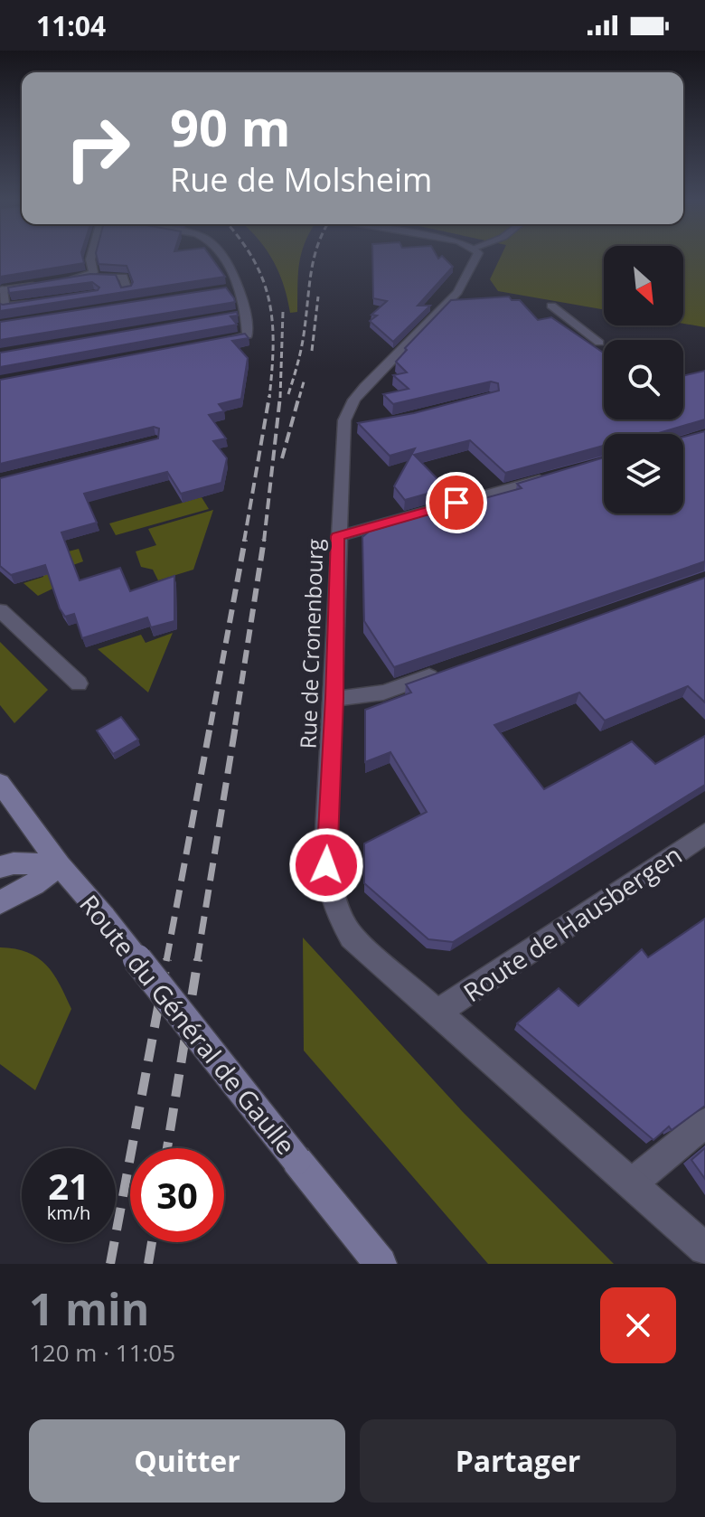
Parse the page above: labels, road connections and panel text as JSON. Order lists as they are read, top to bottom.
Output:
{
  "streets": {
    "main road": ["Route du Général de Gaulle"],
    "street": ["Rue de Cronenbourg", "Route de Hausbergen"]
  },
  "crossings": [
    ["Rue de Cronenbourg", "Route de Hausbergen"]
  ],
  "north": "bottom right",
  "page": {
    "status": "11:04",
    "turn": ["90 m", "Rue de Molsheim"],
    "speed": "21 km/h",
    "limit": "30",
    "heading": ["1 min", "120 m · 11:05"],
    "buttons": ["Quitter", "Partager"]
  }
}
